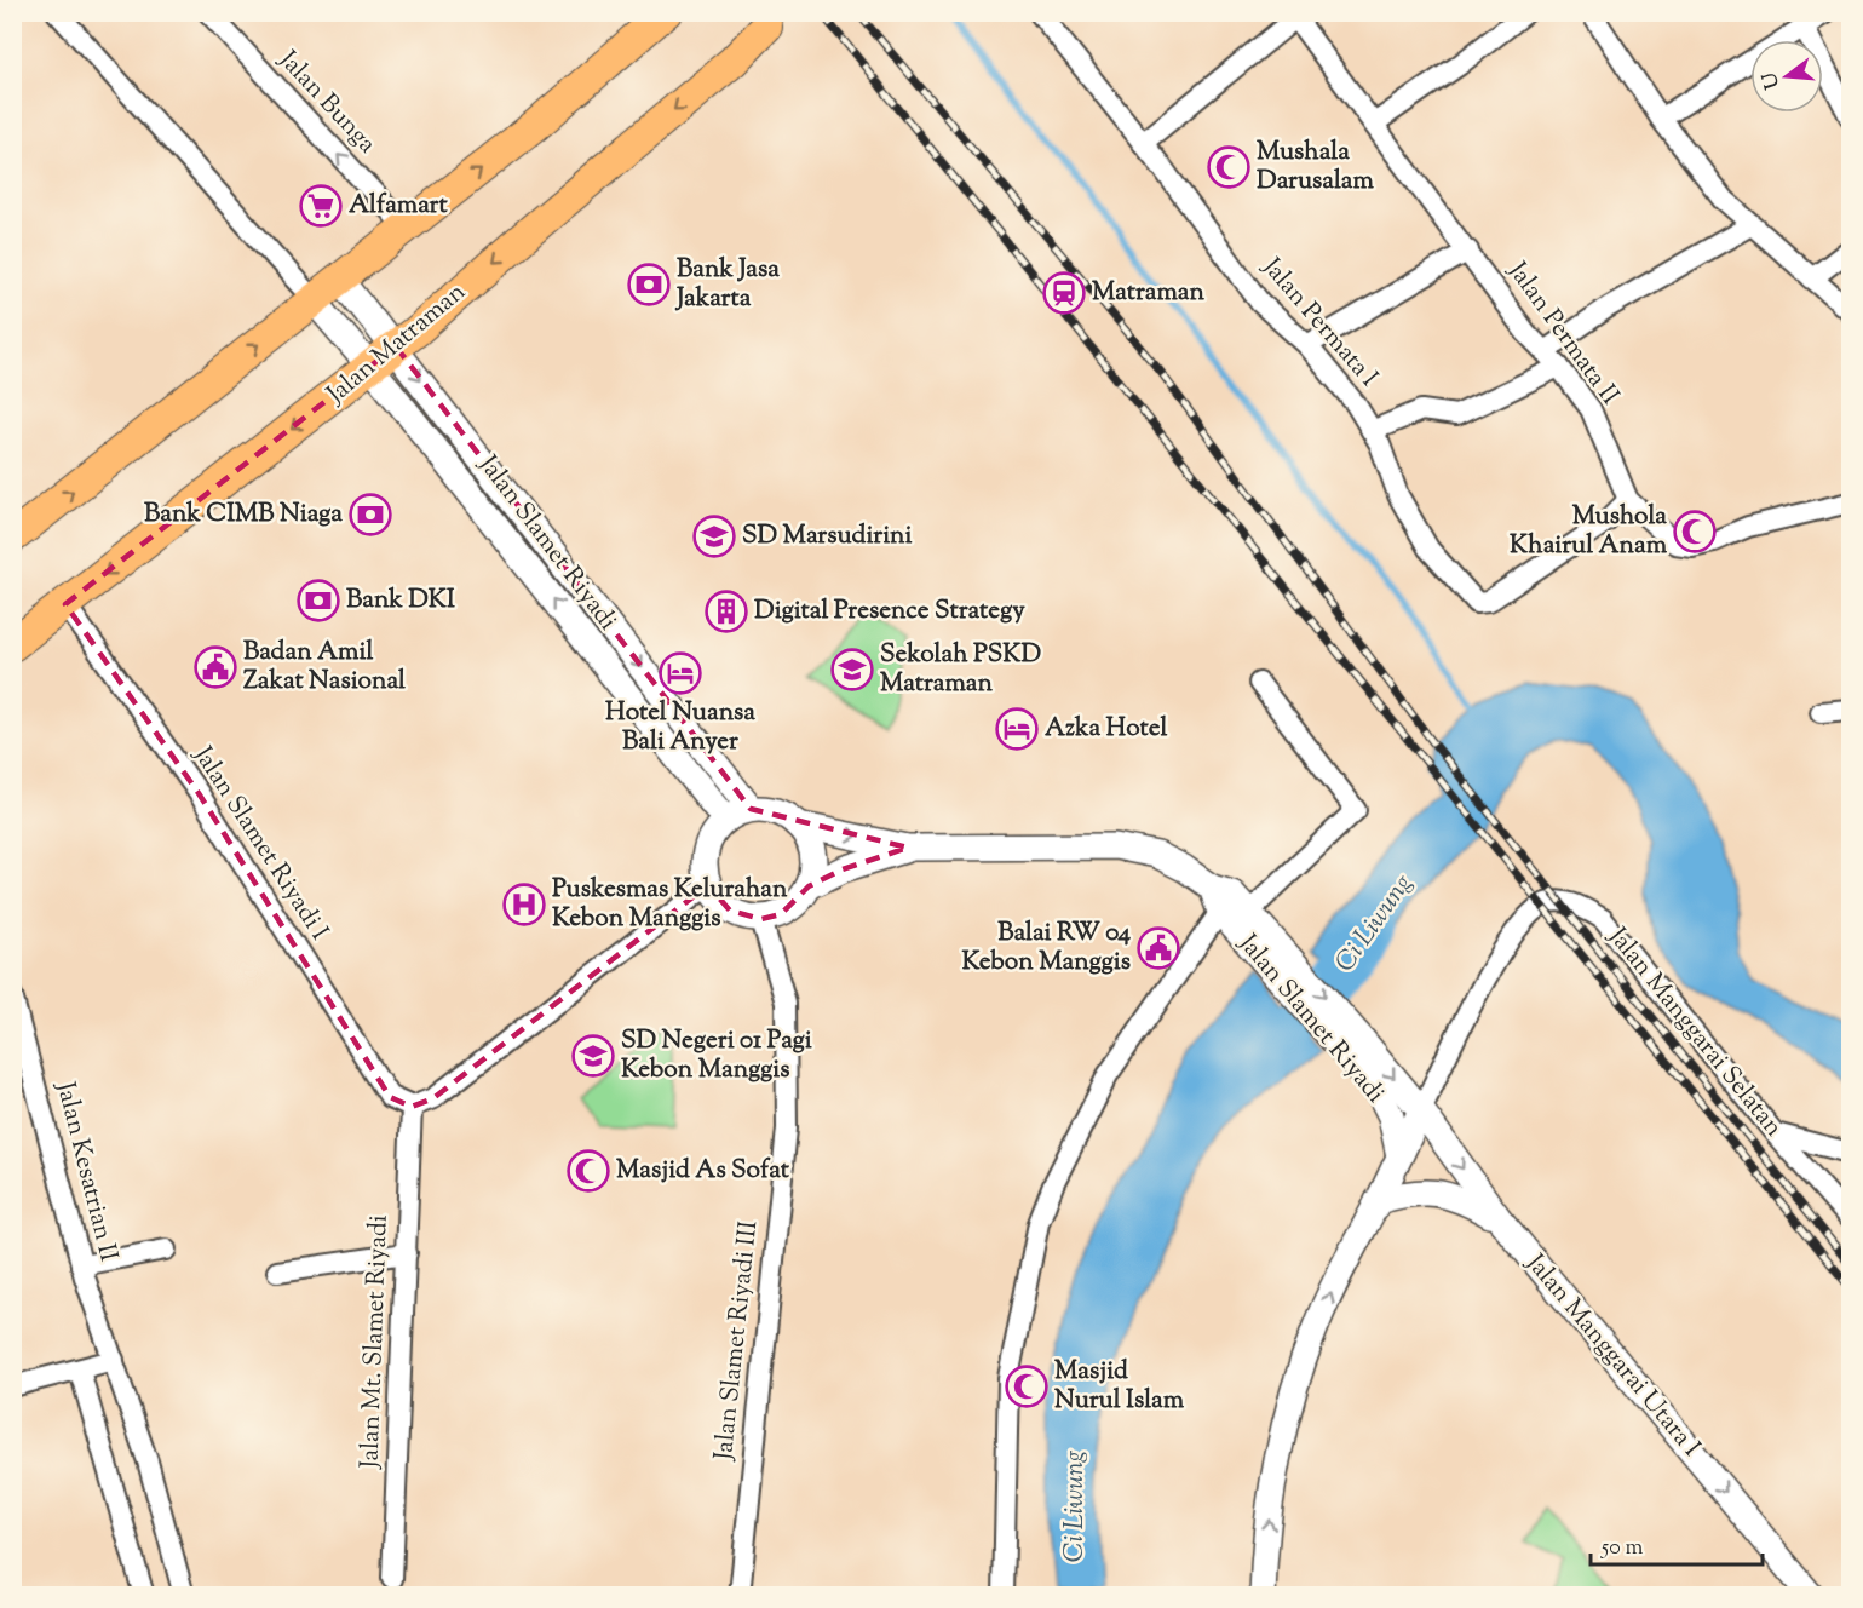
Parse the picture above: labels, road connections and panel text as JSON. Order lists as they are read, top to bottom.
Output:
{
  "streets": {
    "main road": ["Jalan Matraman"],
    "street": [
      "Jalan Bunga",
      "Jalan Permata I",
      "Jalan Permata II",
      "Jalan Slamet Riyadi",
      "Jalan Slamet Riyadi I",
      "Jalan Manggarai Selatan",
      "Jalan Kesatrian II",
      "Jalan Slamet Riyadi III",
      "Jalan Mt. Slamet Riyadi",
      "Jalan Manggarai Utara I"
    ]
  },
  "crossings": [
    ["Jalan Permata I", "Jalan Permata II"],
    ["Jalan Matraman", "Jalan Slamet Riyadi"],
    ["Jalan Matraman", "Jalan Slamet Riyadi I"],
    ["Jalan Slamet Riyadi", "Jalan Manggarai Selatan"],
    ["Jalan Slamet Riyadi", "Jalan Slamet Riyadi III"],
    ["Jalan Slamet Riyadi", "Jalan Manggarai Utara I"],
    ["Jalan Slamet Riyadi I", "Jalan Mt. Slamet Riyadi"],
    ["Jalan Manggarai Selatan", "Jalan Manggarai Utara I"]
  ],
  "one_way": ["Jalan Manggarai Utara I"],
  "water": ["Ci Liwung"],
  "places": {
    "mosque": [
      "Mushala Darusalam",
      "Mushola Khairul Anam",
      "Masjid As Sofat",
      "Masjid Nurul Islam"
    ],
    "supermarket": ["Alfamart"],
    "bank": ["Bank Jasa Jakarta", "Bank CIMB Niaga", "Bank DKI"],
    "station": ["Matraman"],
    "school or university": ["SD Marsudirini", "Sekolah PSKD Matraman", "SD Negeri 01 Pagi Kebon Manggis"],
    "building": ["Digital Presence Strategy"],
    "public building": ["Badan Amil Zakat Nasional", "Balai RW 04 Kebon Manggis"],
    "hotel": ["Hotel Nuansa Bali Anyer", "Azka Hotel"],
    "hospital": ["Puskesmas Kelurahan Kebon Manggis"]
  },
  "scale_bar": "50 m",
  "north": "left"
}
